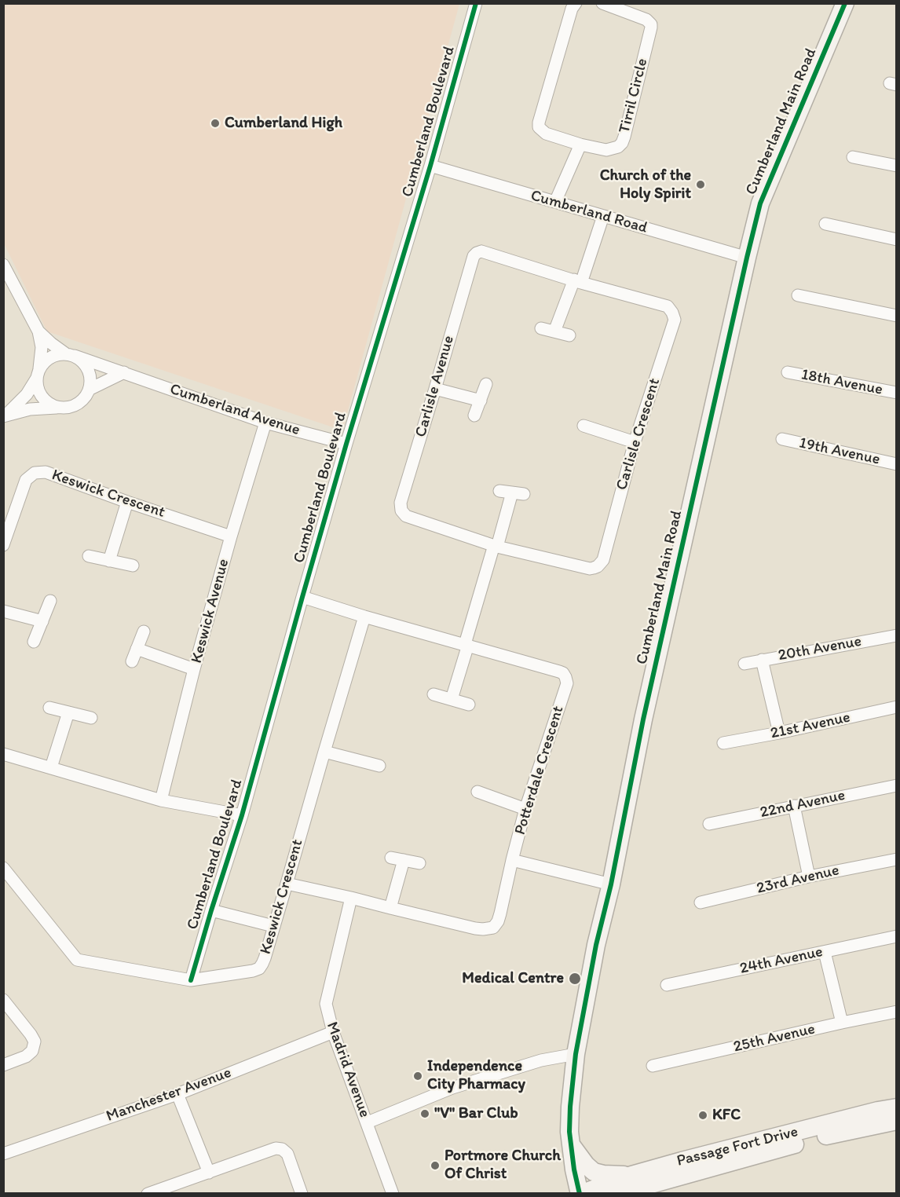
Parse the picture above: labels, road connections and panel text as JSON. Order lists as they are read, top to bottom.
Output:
{
  "streets": {
    "street": [
      "Tirril Circle",
      "Cumberland Boulevard",
      "Cumberland Main Road",
      "Cumberland Road",
      "18th Avenue",
      "Carlisle Avenue",
      "Cumberland Avenue",
      "Carlisle Crescent",
      "19th Avenue",
      "Keswick Crescent",
      "Keswick Avenue",
      "20th Avenue",
      "21st Avenue",
      "Potterdale Crescent",
      "22nd Avenue",
      "23rd Avenue",
      "24th Avenue",
      "25th Avenue",
      "Madrid Avenue",
      "Manchester Avenue",
      "Passage Fort Drive"
    ]
  },
  "crossings": [
    ["Cumberland Boulevard", "Cumberland Road"],
    ["Cumberland Boulevard", "Cumberland Avenue"],
    ["Cumberland Boulevard", "Keswick Crescent"],
    ["Cumberland Boulevard", "Potterdale Crescent"],
    ["Cumberland Main Road", "Cumberland Road"],
    ["Cumberland Main Road", "Passage Fort Drive"],
    ["Carlisle Avenue", "Carlisle Crescent"],
    ["Cumberland Avenue", "Keswick Avenue"],
    ["Keswick Crescent", "Keswick Avenue"],
    ["Keswick Crescent", "Potterdale Crescent"],
    ["Potterdale Crescent", "Madrid Avenue"],
    ["Madrid Avenue", "Manchester Avenue"]
  ],
  "places": [
    "Cumberland High",
    "Church of the Holy Spirit",
    "Medical Centre",
    "Independence City Pharmacy",
    "\"V\" Bar Club",
    "KFC",
    "Portmore Church Of Christ"
  ]
}
